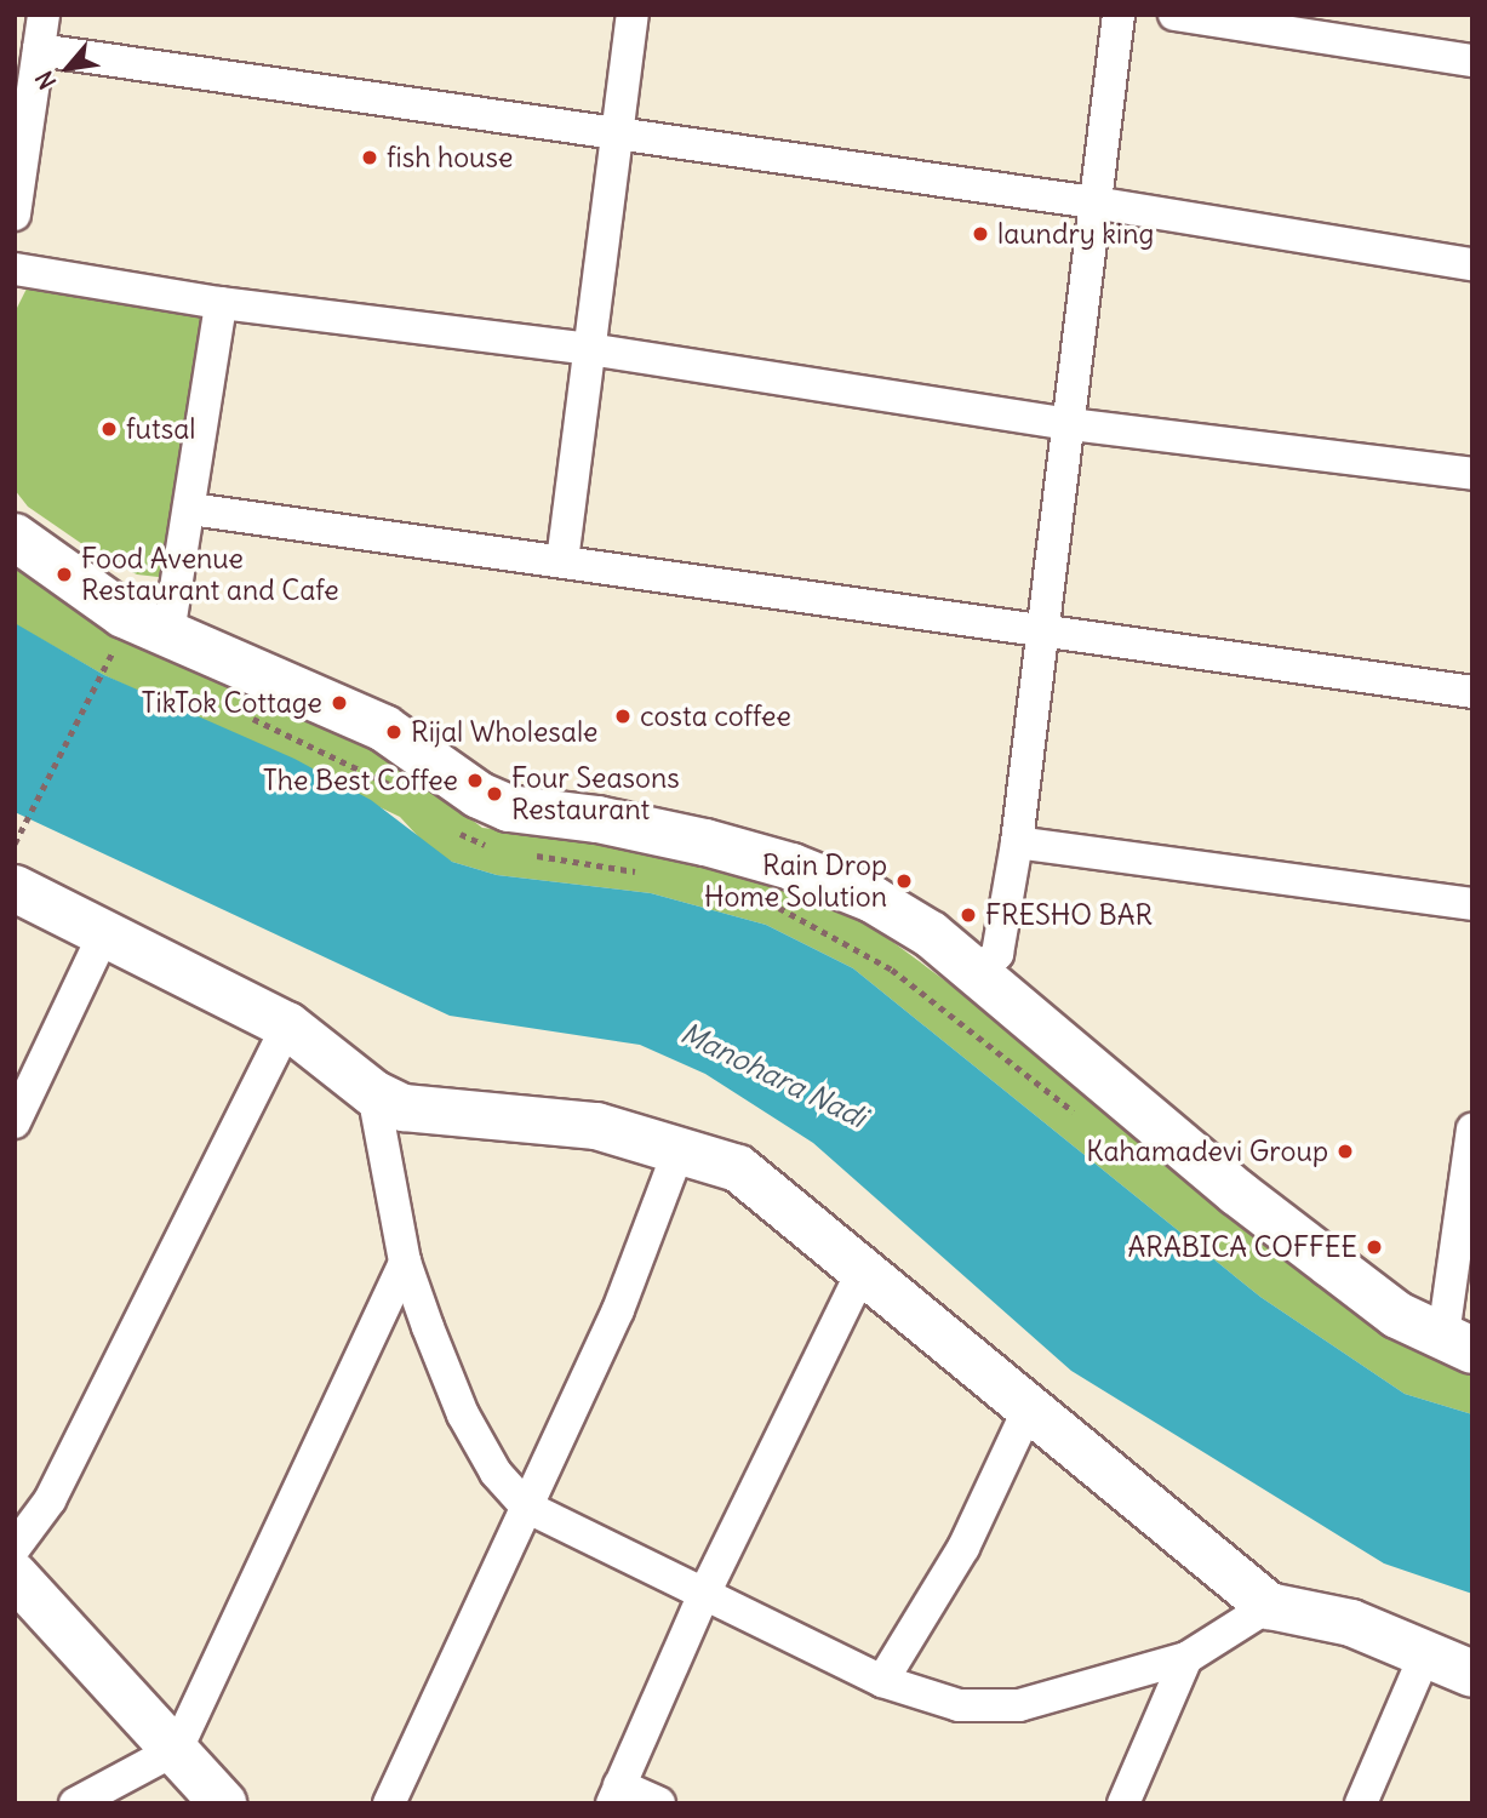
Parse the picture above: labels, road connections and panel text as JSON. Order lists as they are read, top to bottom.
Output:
{
  "water": ["Manohara Nadi"],
  "places": [
    "fish house",
    "laundry king",
    "futsal",
    "Food Avenue Restaurant and Cafe",
    "TikTok Cottage",
    "costa coffee",
    "Rijal Wholesale",
    "The Best Coffee",
    "Four Seasons Restaurant",
    "Rain Drop Home Solution",
    "FRESHO BAR",
    "Kahamadevi Group",
    "ARABICA COFFEE"
  ],
  "north": "bottom left"
}
